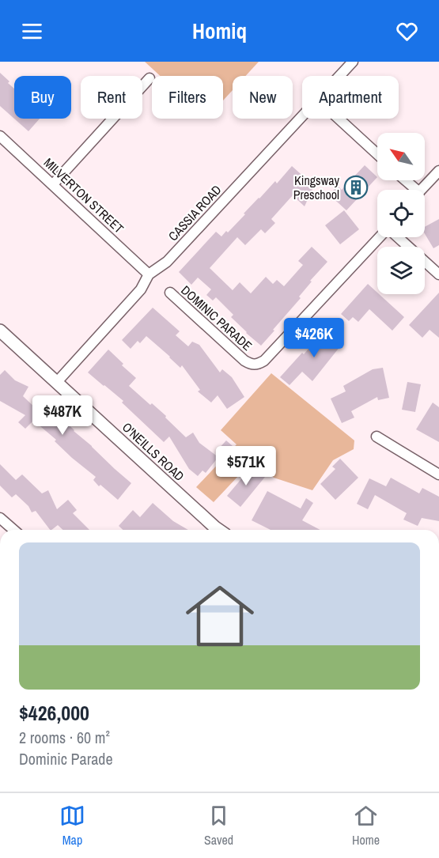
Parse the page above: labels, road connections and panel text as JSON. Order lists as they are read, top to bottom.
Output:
{
  "streets": {
    "street": [
      "MILVERTON STREET",
      "CASSIA ROAD",
      "DOMINIC PARADE",
      "O'NEILLS ROAD"
    ]
  },
  "crossings": [
    ["MILVERTON STREET", "CASSIA ROAD"],
    ["CASSIA ROAD", "O'NEILLS ROAD"]
  ],
  "places": {
    "building": ["Kingsway Preschool"]
  },
  "north": "top left",
  "page": {
    "header": "Homiq",
    "chip": [
      "Buy",
      "Rent",
      "Filters",
      "New",
      "Apartment"
    ],
    "price": ["$426K", "$487K", "$571K"],
    "list": [
      {
        "name": "$426,000",
        "note": "2 rooms · 60 m² · Dominic Parade"
      }
    ],
    "tabs": ["Map", "Saved", "Home"]
  }
}
